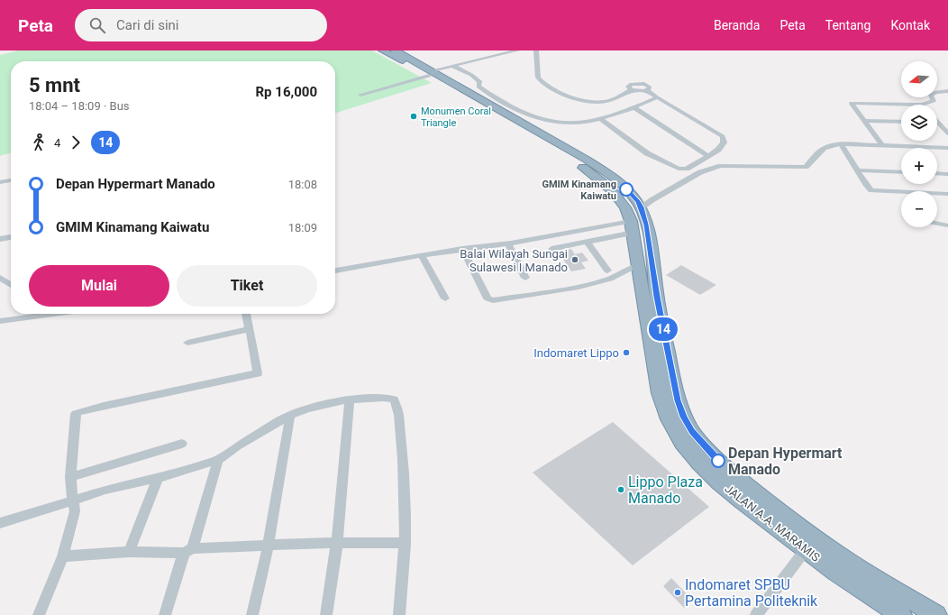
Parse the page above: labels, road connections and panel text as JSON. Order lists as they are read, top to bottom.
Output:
{
  "streets": {
    "highway": ["JALAN A.A. MARAMIS"]
  },
  "places": [
    "Monumen Coral Triangle",
    "GMIM Kinamang Kaiwatu",
    "Balai Wilayah Sungai Sulawesi I Manado",
    "Indomaret Lippo",
    "Depan Hypermart Manado",
    "Lippo Plaza Manado",
    "Indomaret SPBU Pertamina Politeknik"
  ],
  "lines": ["bus line 14"],
  "north": "left",
  "page": {
    "header": "Peta",
    "search": "Cari di sini",
    "nav": [
      "Beranda",
      "Peta",
      "Tentang",
      "Kontak"
    ],
    "on_map": "14",
    "map_buttons": ["+", "−"],
    "heading": ["5 mnt", "18:04 – 18:09 · Bus", "Rp 16,000"],
    "legs": ["4", "14"],
    "list": [
      {
        "name": "Depan Hypermart Manado",
        "value": "18:08"
      },
      {
        "name": "GMIM Kinamang Kaiwatu",
        "value": "18:09"
      }
    ],
    "buttons": ["Mulai", "Tiket"]
  }
}
